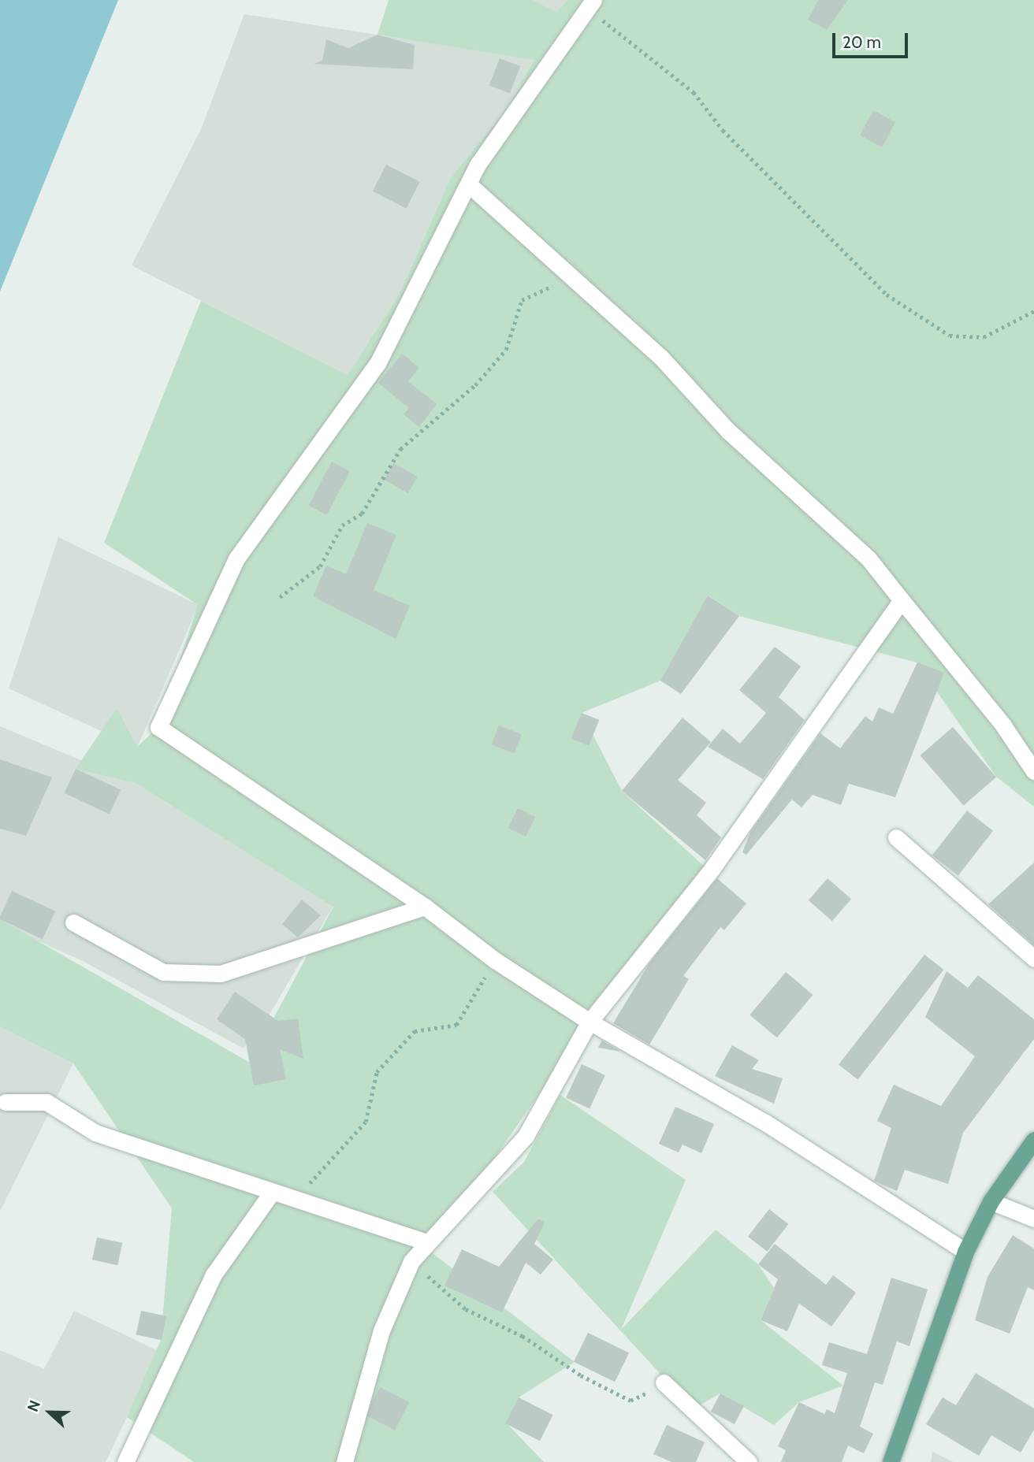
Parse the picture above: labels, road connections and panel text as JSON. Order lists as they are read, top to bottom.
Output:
{
  "scale_bar": "20 m",
  "north": "left"
}
